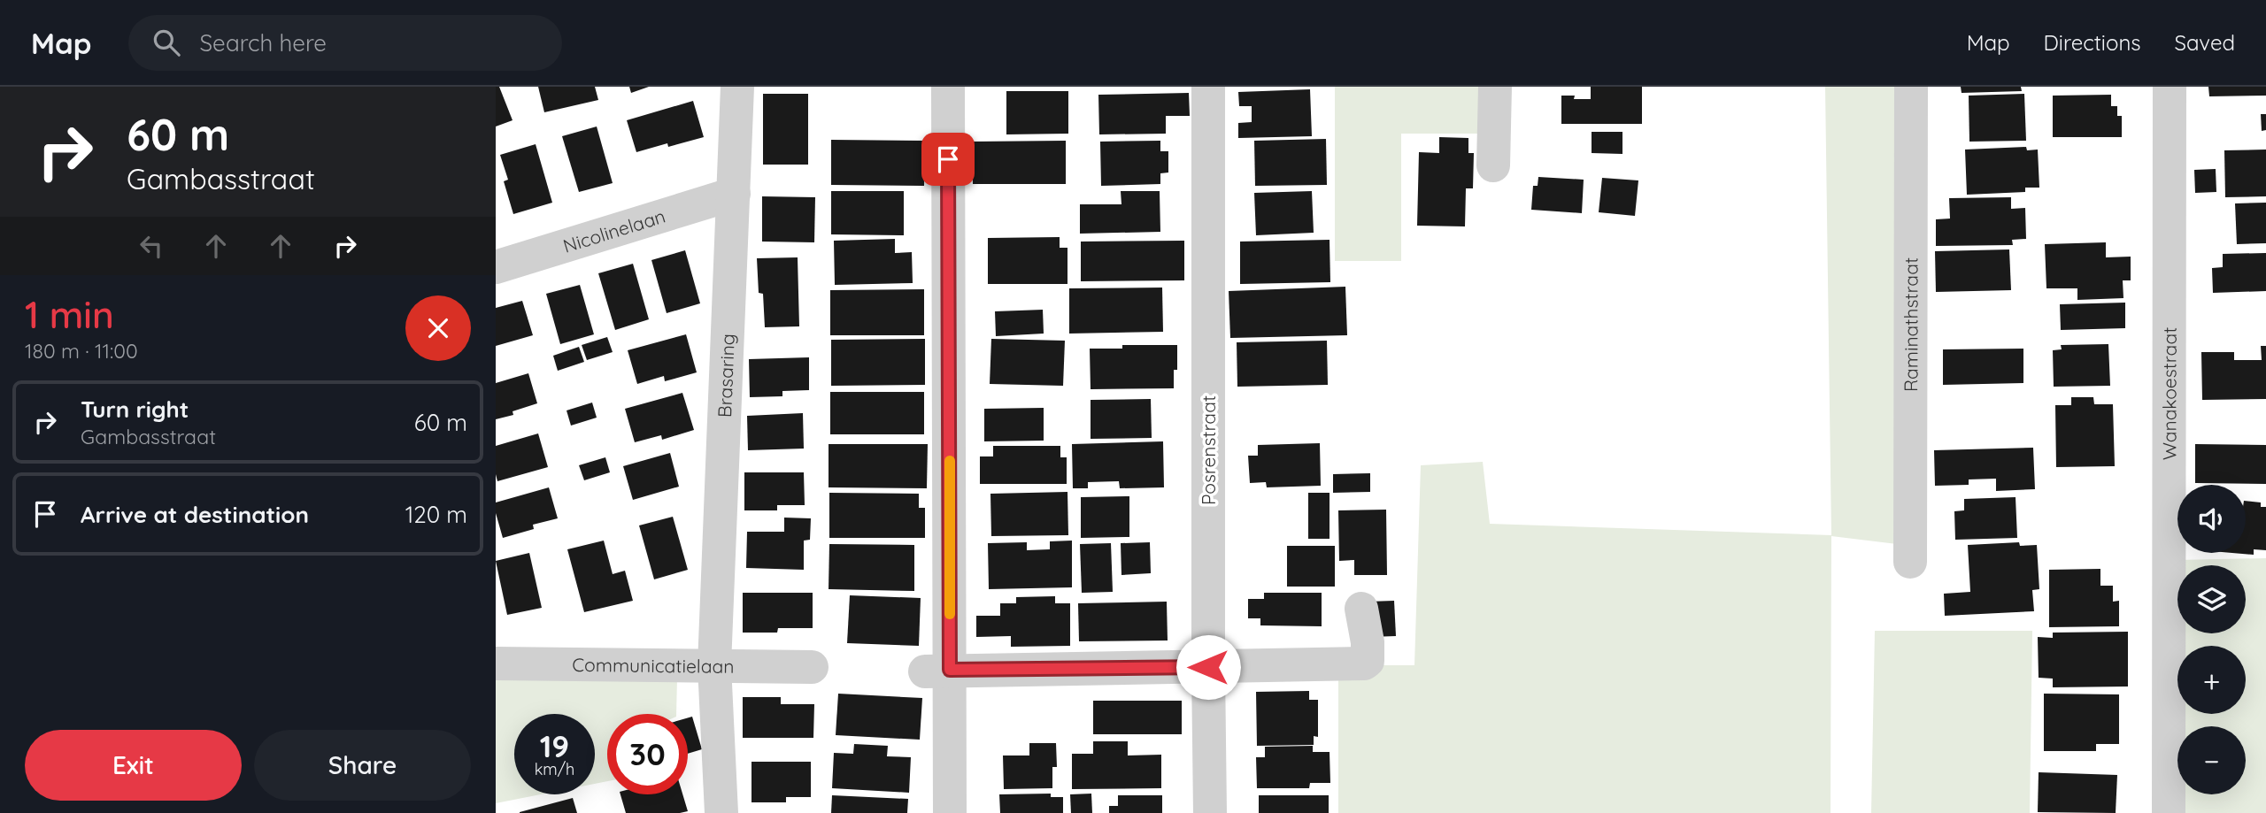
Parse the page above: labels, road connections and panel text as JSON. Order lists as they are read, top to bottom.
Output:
{
  "streets": {
    "street": [
      "Nicolinelaan",
      "Raminathstraat",
      "Brasaring",
      "Wanakoestraat",
      "Posrenstraat",
      "Communicatielaan"
    ]
  },
  "crossings": [
    ["Nicolinelaan", "Brasaring"],
    ["Brasaring", "Communicatielaan"]
  ],
  "page": {
    "header": "Map",
    "search": "Search here",
    "nav": ["Map", "Directions", "Saved"],
    "turn": ["60 m", "Gambasstraat"],
    "heading": ["1 min", "180 m · 11:00"],
    "list": [
      {
        "name": "Turn right",
        "note": "Gambasstraat",
        "value": "60 m"
      },
      {
        "name": "Arrive at destination",
        "value": "120 m"
      }
    ],
    "map_buttons": ["+", "−"],
    "speed": "19 km/h",
    "limit": "30",
    "buttons": ["Exit", "Share"]
  }
}
